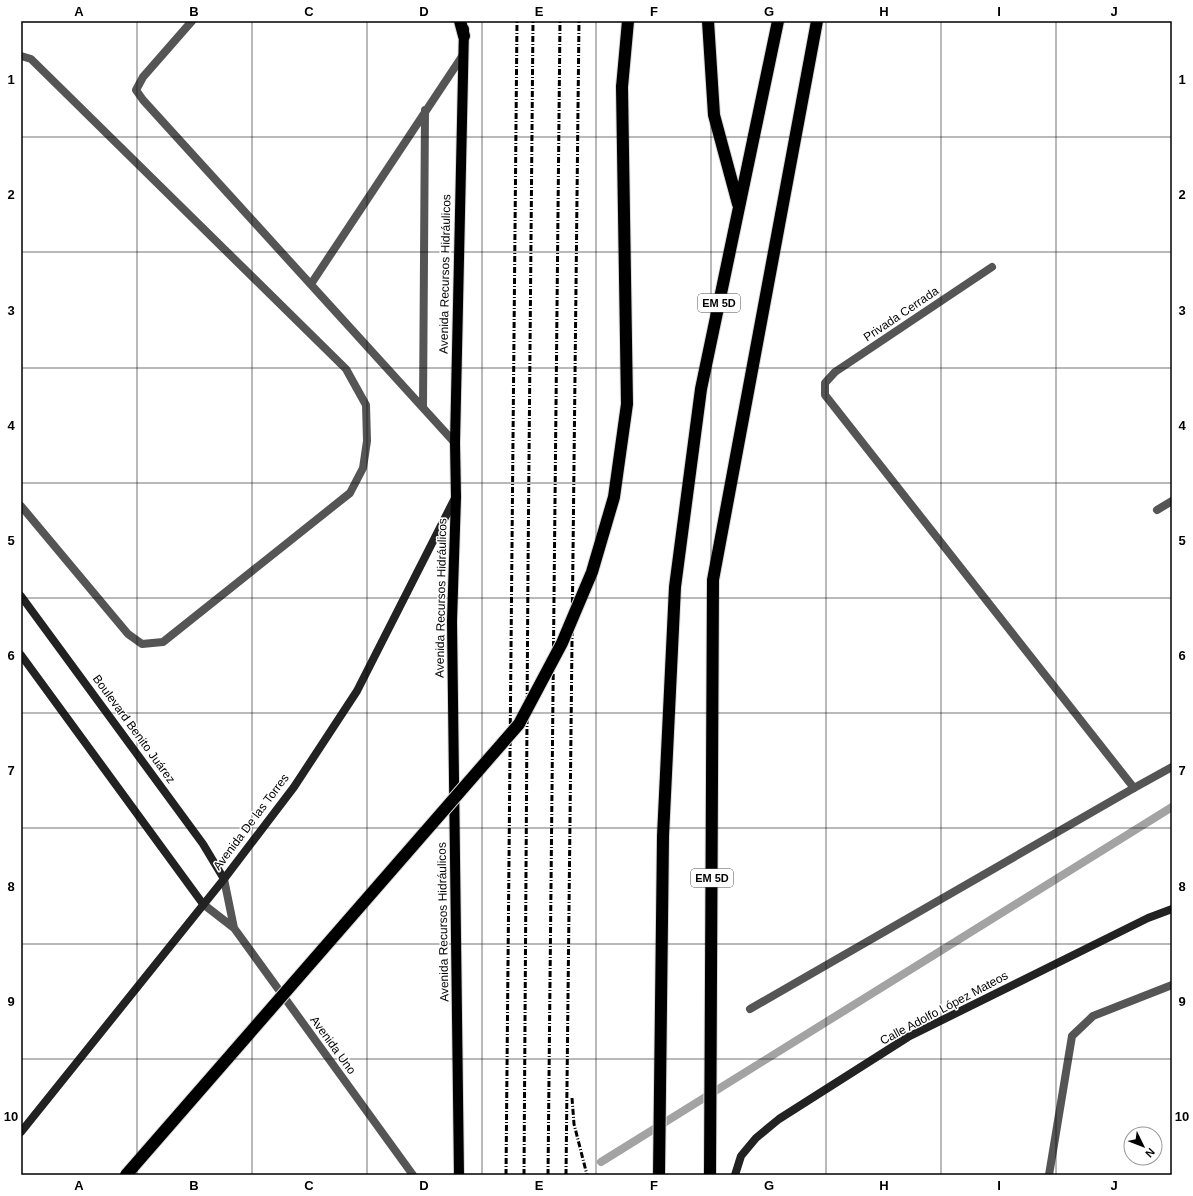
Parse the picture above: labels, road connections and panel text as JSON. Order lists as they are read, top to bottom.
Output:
{
  "streets": {
    "highway": ["EM 5D"],
    "main road": [
      "Avenida Recursos Hidráulicos",
      "Boulevard Benito Juárez",
      "Avenida De las Torres",
      "Calle Adolfo López Mateos"
    ],
    "street": ["Privada Cerrada", "Avenida Uno"]
  },
  "crossings": [
    ["Avenida Recursos Hidráulicos", "Avenida De las Torres"],
    ["Boulevard Benito Juárez", "Avenida De las Torres"],
    ["Boulevard Benito Juárez", "Avenida Uno"],
    ["Avenida De las Torres", "Avenida Uno"]
  ],
  "north": "bottom right",
  "grid": {
    "columns": [
      "A",
      "B",
      "C",
      "D",
      "E",
      "F",
      "G",
      "H",
      "I",
      "J"
    ],
    "rows": [
      "1",
      "2",
      "3",
      "4",
      "5",
      "6",
      "7",
      "8",
      "9",
      "10"
    ]
  }
}
